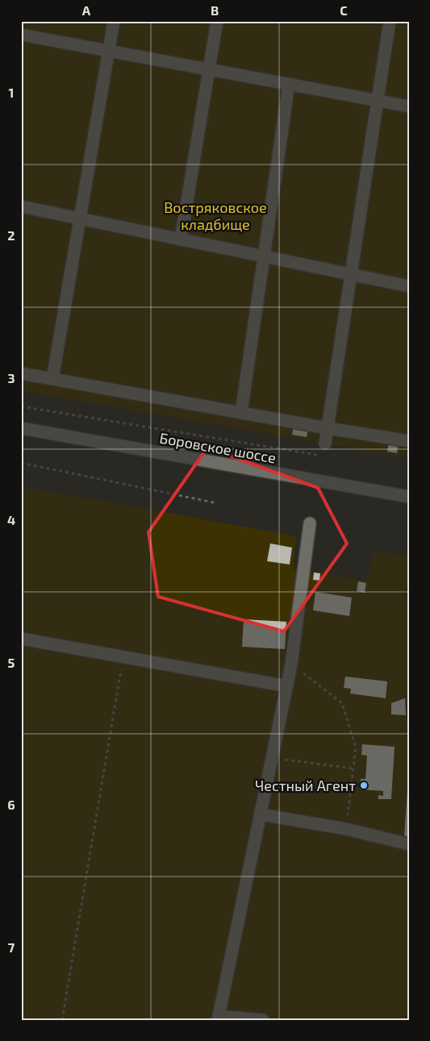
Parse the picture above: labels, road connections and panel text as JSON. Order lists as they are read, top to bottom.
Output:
{
  "streets": {
    "street": ["Боровское шоссе"]
  },
  "parks": ["Востряковское кладбище"],
  "places": ["Честный Агент"],
  "grid": {
    "columns": ["A", "B", "C"],
    "rows": [
      "1",
      "2",
      "3",
      "4",
      "5",
      "6",
      "7"
    ]
  }
}
